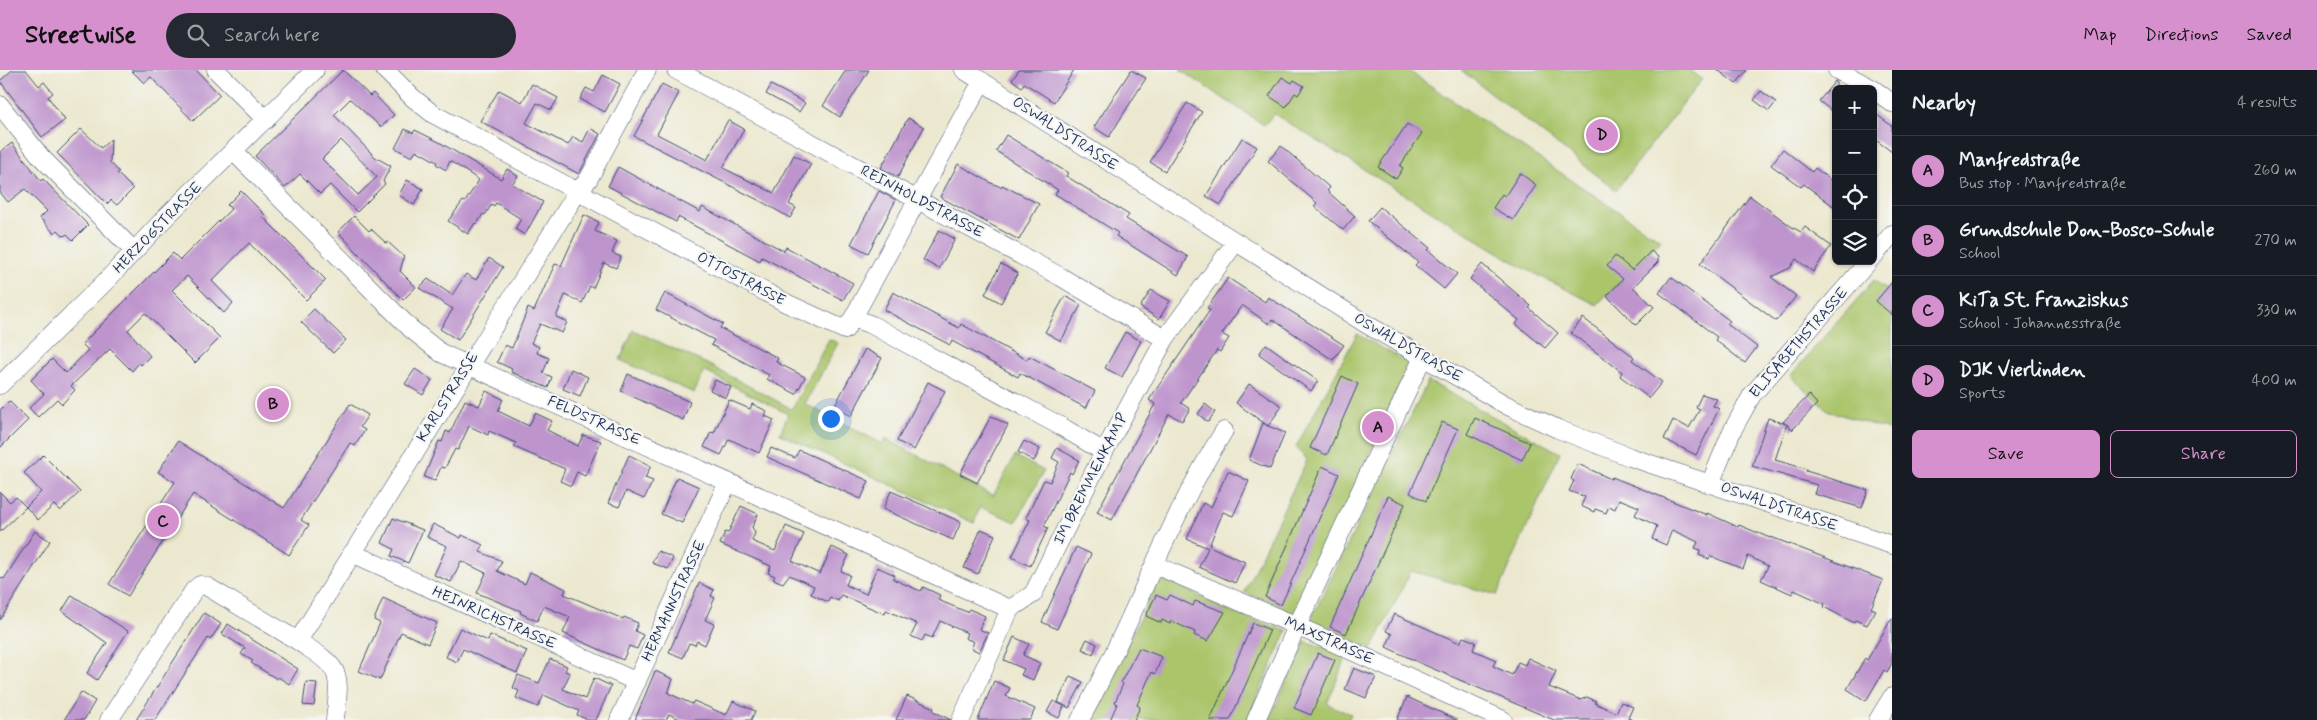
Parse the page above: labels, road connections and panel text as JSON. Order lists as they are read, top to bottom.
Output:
{
  "streets": {
    "street": [
      "OSWALDSTRASSE",
      "REINHOLDSTRASSE",
      "HERZOGSTRASSE",
      "OTTOSTRASSE",
      "ELISABETHSTRASSE",
      "KARLSTRASSE",
      "FELDSTRASSE",
      "IM BREMMENKAMP",
      "HERMANNSTRASSE",
      "HEINRICHSTRASSE",
      "MAXSTRASSE"
    ]
  },
  "crossings": [
    ["OSWALDSTRASSE", "ELISABETHSTRASSE"],
    ["OSWALDSTRASSE", "IM BREMMENKAMP"],
    ["REINHOLDSTRASSE", "IM BREMMENKAMP"],
    ["HERZOGSTRASSE", "FELDSTRASSE"],
    ["OTTOSTRASSE", "KARLSTRASSE"],
    ["KARLSTRASSE", "FELDSTRASSE"],
    ["KARLSTRASSE", "HEINRICHSTRASSE"],
    ["FELDSTRASSE", "IM BREMMENKAMP"],
    ["FELDSTRASSE", "HERMANNSTRASSE"],
    ["HERMANNSTRASSE", "HEINRICHSTRASSE"]
  ],
  "page": {
    "header": "Streetwise",
    "search": "Search here",
    "nav": ["Map", "Directions", "Saved"],
    "heading": ["Nearby", "4 results"],
    "map_buttons": ["+", "−"],
    "pins": [
      "D",
      "B",
      "A",
      "C"
    ],
    "list": [
      {
        "mark": "A",
        "name": "Manfredstraße",
        "note": "Bus stop · Manfredstraße",
        "value": "260 m"
      },
      {
        "mark": "B",
        "name": "Grundschule Don-Bosco-Schule",
        "note": "School",
        "value": "270 m"
      },
      {
        "mark": "C",
        "name": "KiTa St. Franziskus",
        "note": "School · Johannesstraße",
        "value": "330 m"
      },
      {
        "mark": "D",
        "name": "DJK Vierlinden",
        "note": "Sports",
        "value": "400 m"
      }
    ],
    "buttons": ["Save", "Share"]
  }
}
